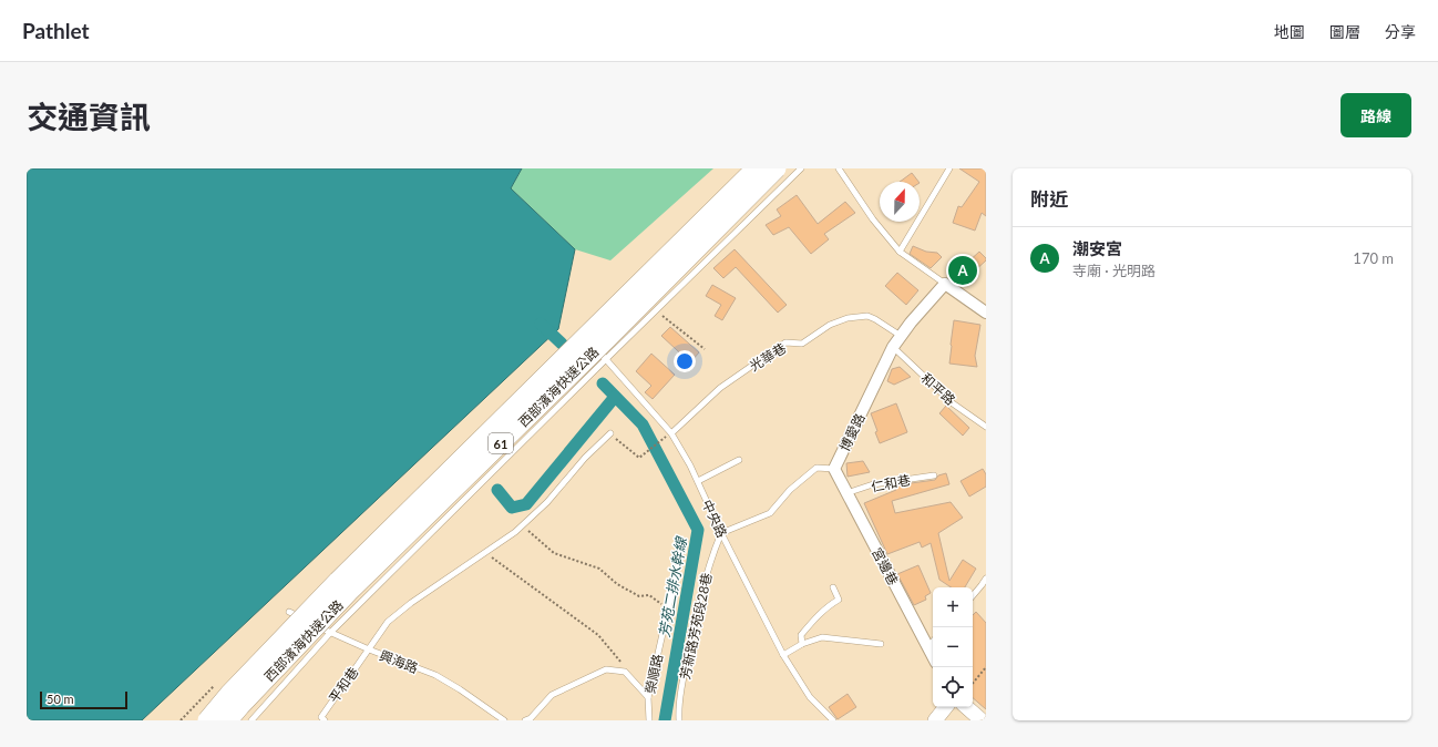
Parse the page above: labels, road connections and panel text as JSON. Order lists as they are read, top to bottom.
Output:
{
  "streets": {
    "highway": ["西部濱海快速公路", "61"],
    "street": ["博愛路", "宮邊巷"],
    "lane": [
      "光華巷",
      "和平路",
      "仁和巷",
      "中央路",
      "芳新路芳苑段28巷",
      "興海路",
      "榮順路",
      "平和巷"
    ]
  },
  "crossings": [
    ["光華巷", "博愛路"],
    ["光華巷", "中央路"],
    ["和平路", "博愛路"],
    ["博愛路", "宮邊巷"],
    ["仁和巷", "宮邊巷"],
    ["中央路", "芳新路芳苑段28巷"],
    ["興海路", "平和巷"]
  ],
  "water": ["芳苑二排水幹線"],
  "scale_bar": "50 m",
  "north": "top",
  "page": {
    "header": "Pathlet",
    "nav": ["地圖", "圖層", "分享"],
    "title": "交通資訊",
    "buttons": "路線",
    "heading": "附近",
    "list": [
      {
        "mark": "A",
        "name": "潮安宮",
        "note": "寺廟 · 光明路",
        "value": "170 m"
      }
    ],
    "pins": "A",
    "map_buttons": ["+", "−"],
    "scale": "50 m"
  }
}
